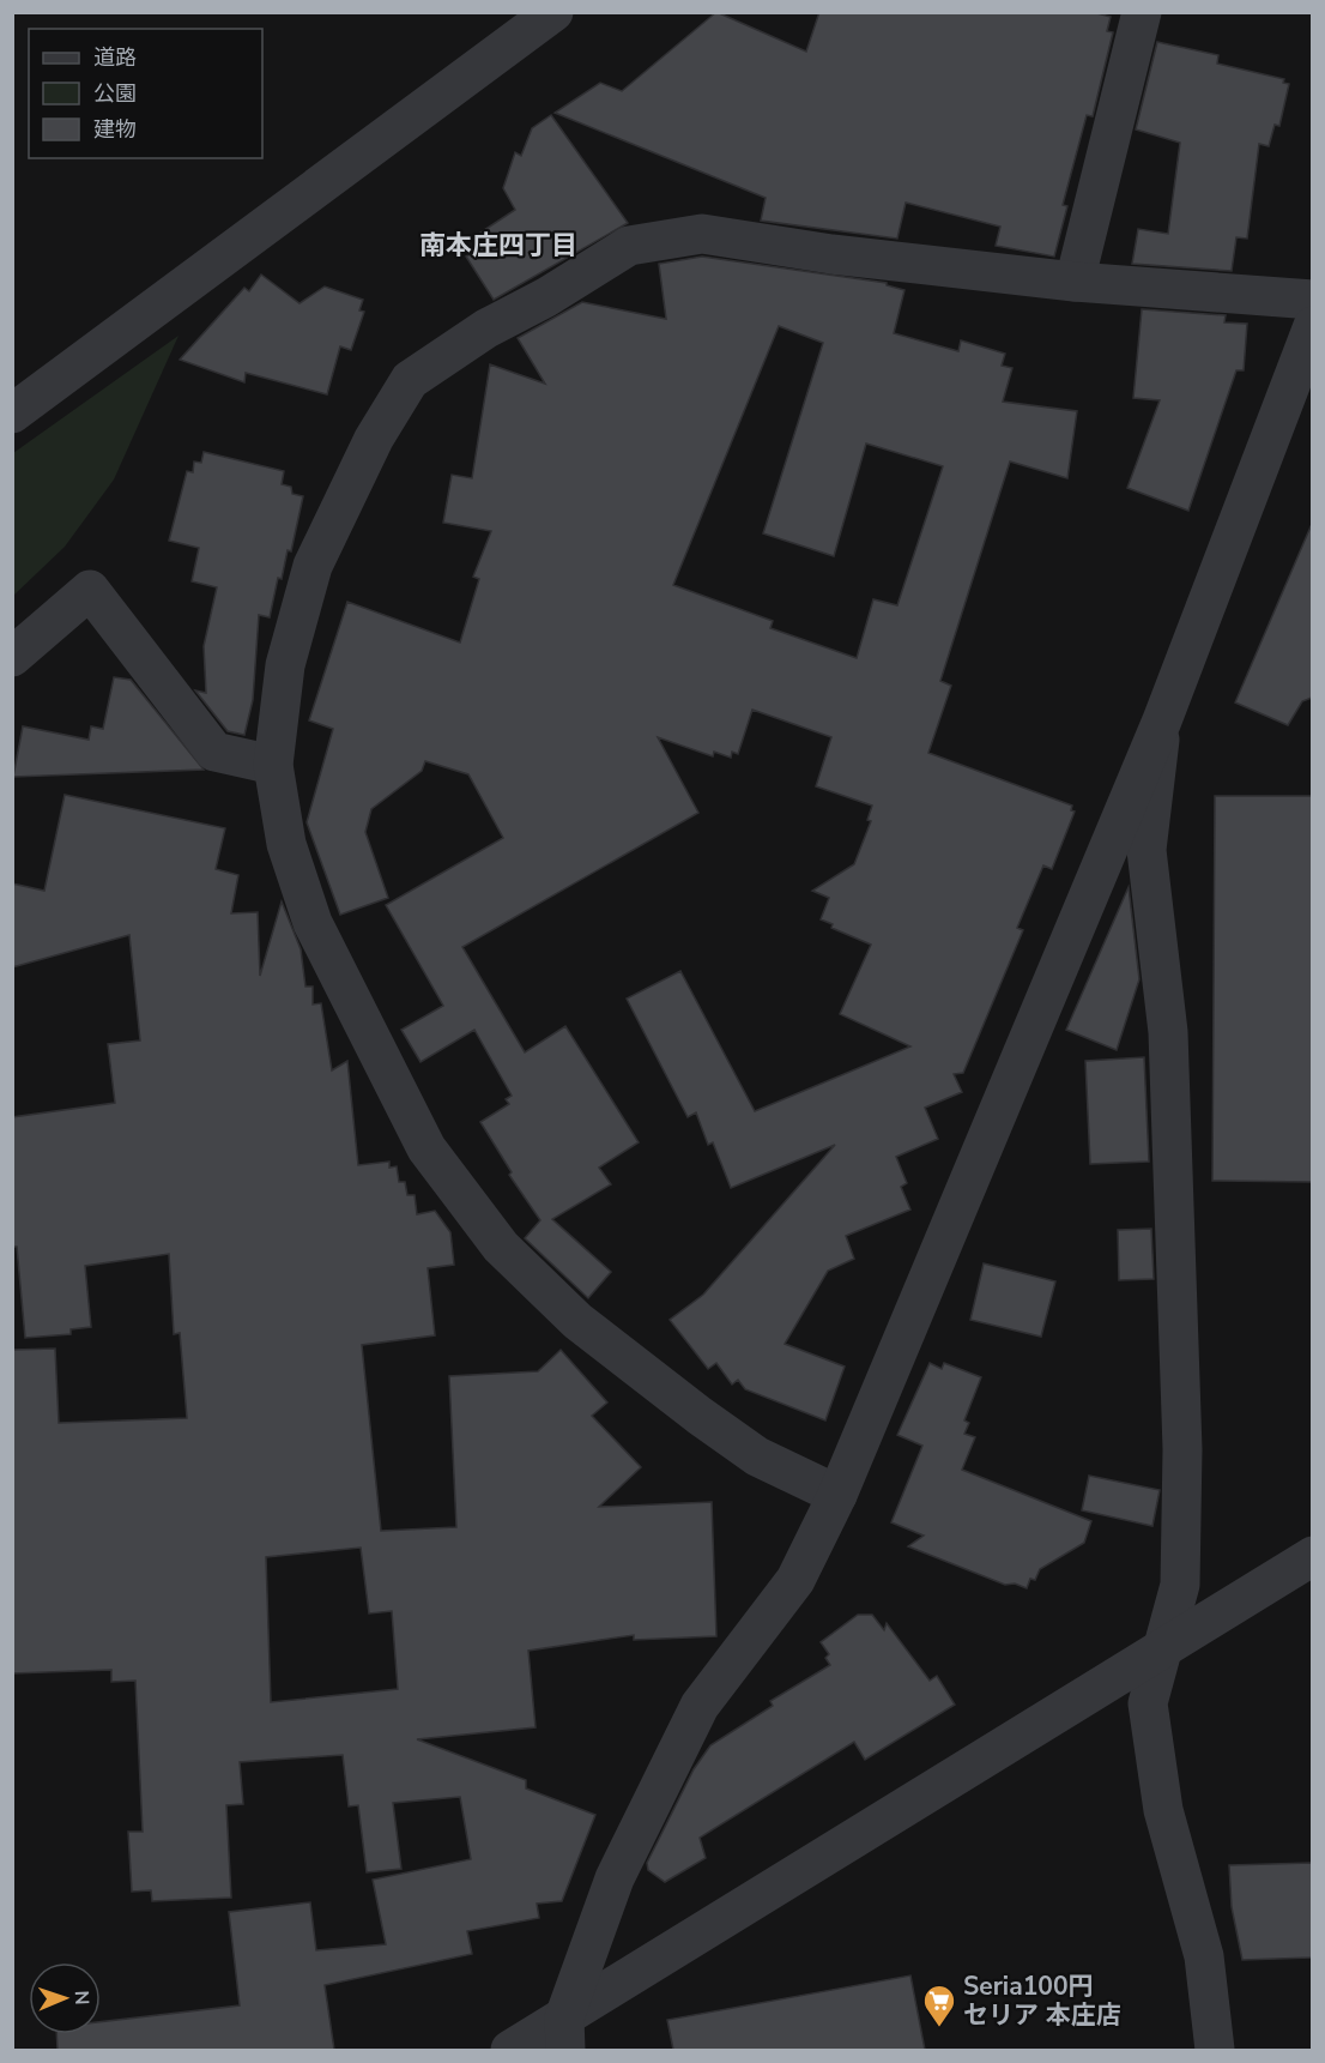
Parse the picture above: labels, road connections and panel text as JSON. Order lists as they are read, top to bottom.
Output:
{
  "districts": ["南本庄四丁目"],
  "places": {
    "supermarket": ["Seria100円 セリア 本庄店"]
  },
  "legend": ["道路", "公園", "建物"],
  "north": "right"
}
